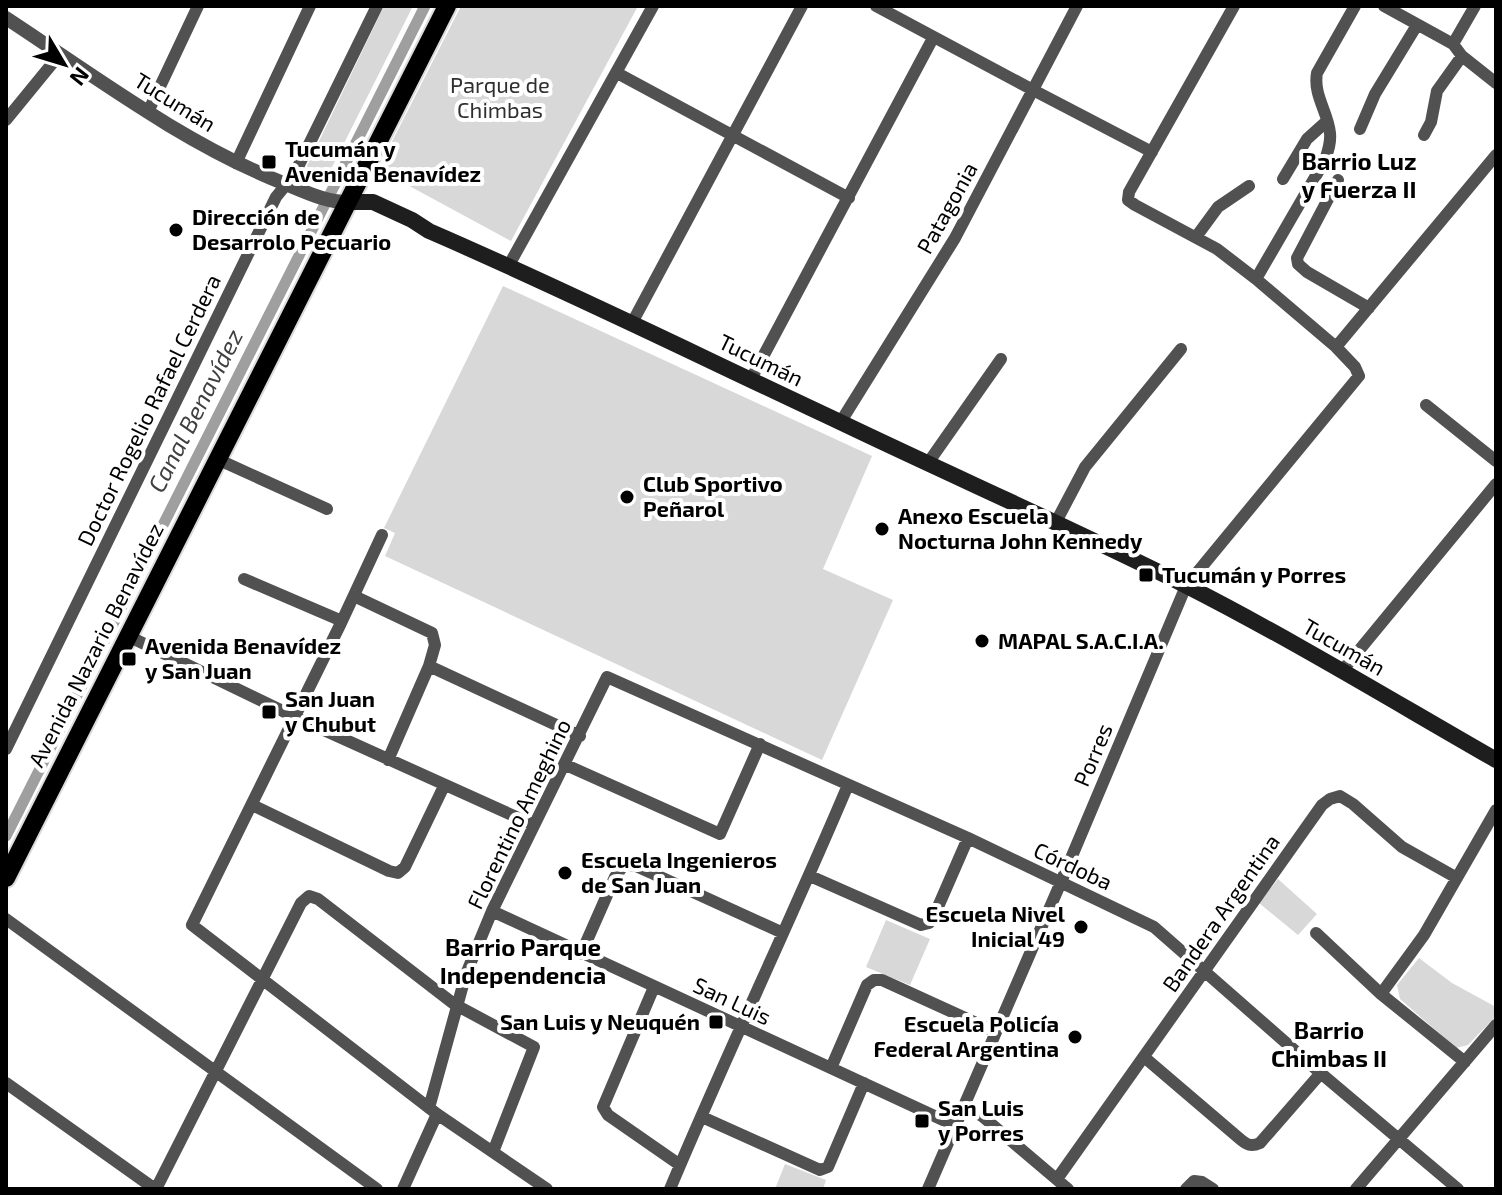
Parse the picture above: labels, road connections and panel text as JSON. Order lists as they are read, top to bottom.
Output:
{
  "streets": {
    "main road": ["Tucumán", "Avenida Nazario Benavídez"],
    "street": [
      "Patagonia",
      "Doctor Rogelio Rafael Cerdera",
      "Porres",
      "Florentino Ameghino",
      "Córdoba",
      "Bandera Argentina",
      "San Luis"
    ]
  },
  "crossings": [
    ["Tucumán", "Patagonia"],
    ["Tucumán", "Doctor Rogelio Rafael Cerdera"],
    ["Tucumán", "Avenida Nazario Benavídez"],
    ["Tucumán", "Porres"],
    ["Porres", "Córdoba"],
    ["Porres", "San Luis"],
    ["Florentino Ameghino", "Córdoba"],
    ["Florentino Ameghino", "San Luis"],
    ["Córdoba", "Bandera Argentina"]
  ],
  "districts": ["Barrio Luz y Fuerza II", "Barrio Parque Independencia", "Barrio Chimbas II"],
  "water": ["Canal Benavídez"],
  "parks": ["Parque de Chimbas"],
  "places": {
    "transit": [
      "Tucumán y Avenida Benavídez",
      "Tucumán y Porres",
      "Avenida Benavídez y San Juan",
      "San Juan y Chubut",
      "San Luis y Neuquén",
      "San Luis y Porres"
    ],
    "other": [
      "Dirección de Desarrolo Pecuario",
      "Club Sportivo Peñarol",
      "Anexo Escuela Nocturna John Kennedy",
      "MAPAL S.A.C.I.A.",
      "Escuela Ingenieros de San Juan",
      "Escuela Nivel Inicial 49",
      "Escuela Policía Federal Argentina"
    ]
  },
  "north": "bottom right"
}
